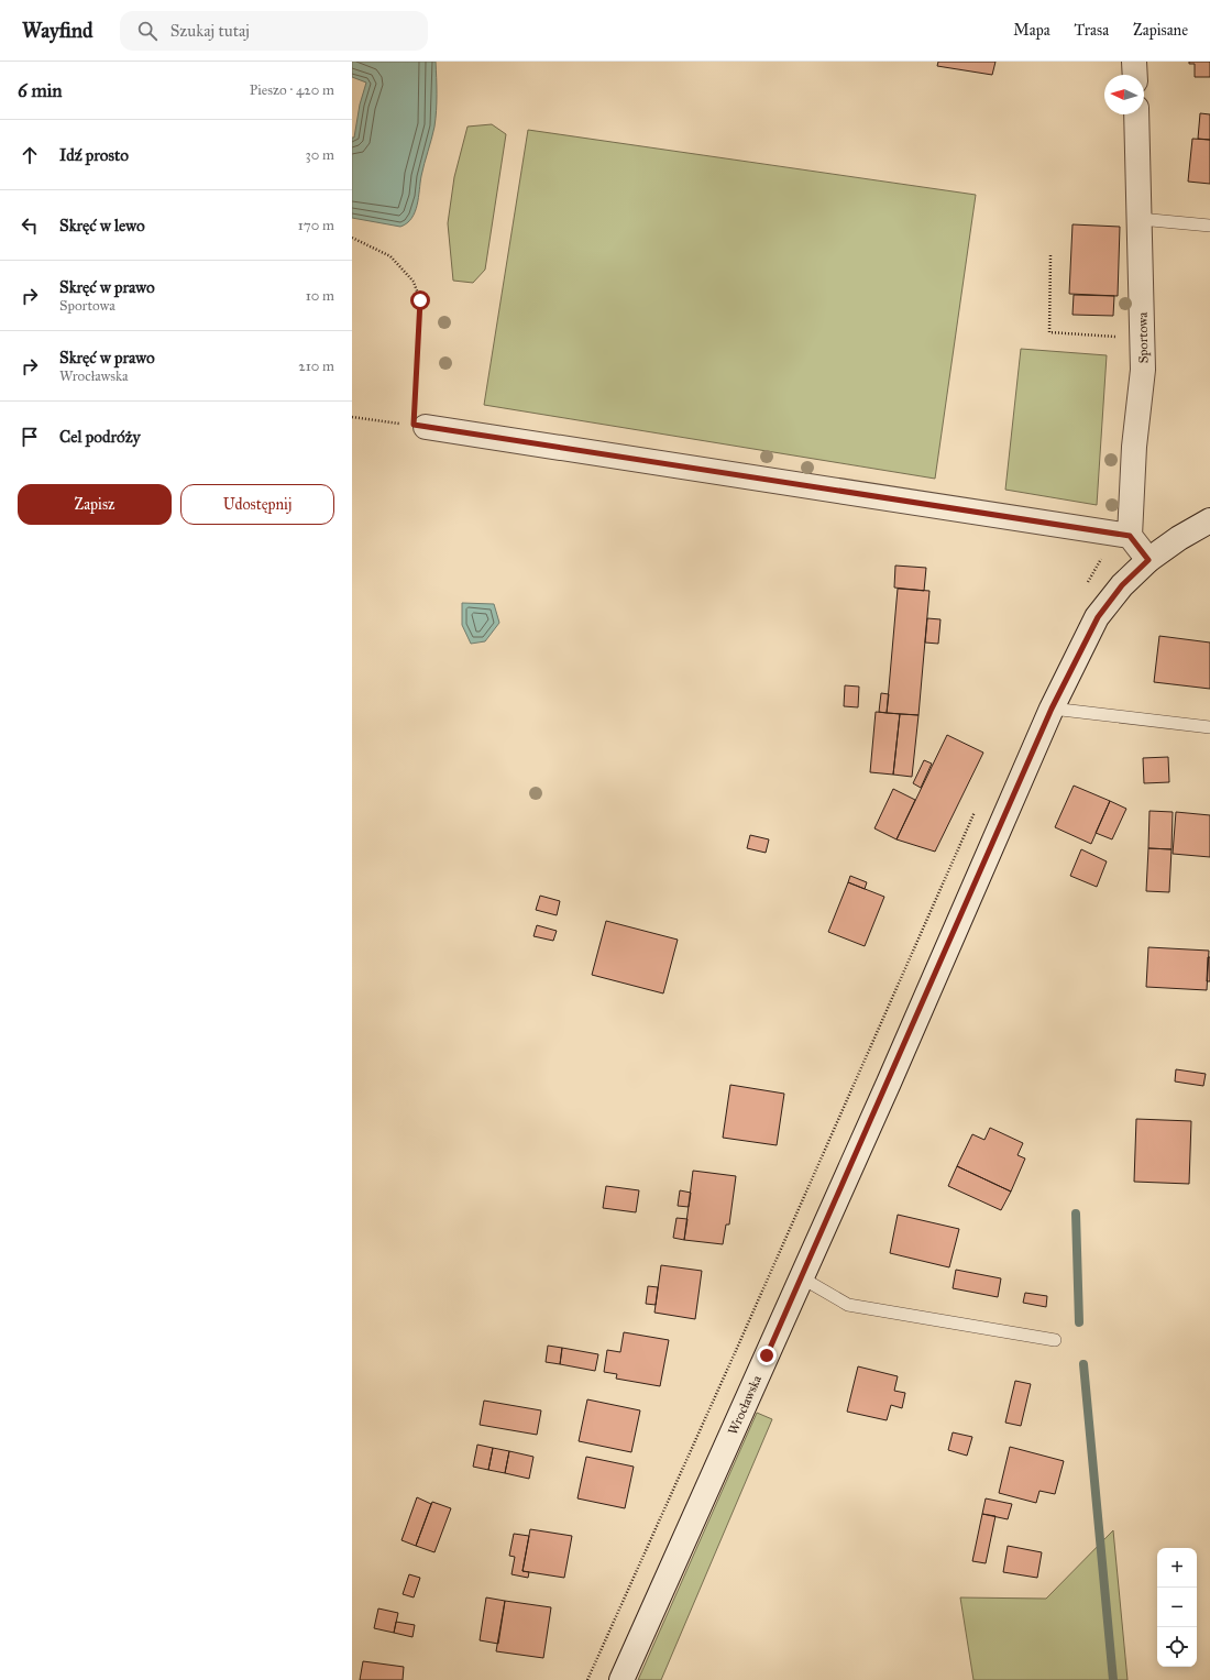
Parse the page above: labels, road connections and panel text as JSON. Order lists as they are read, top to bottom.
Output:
{
  "streets": {
    "main road": ["Sportowa", "Wrocławska"]
  },
  "north": "left",
  "page": {
    "header": "Wayfind",
    "search": "Szukaj tutaj",
    "nav": ["Mapa", "Trasa", "Zapisane"],
    "heading": ["6 min", "Pieszo · 420 m"],
    "list": [
      ["Idź prosto", "30 m"],
      ["Skręć w lewo", "170 m"],
      ["Skręć w prawo", "Sportowa", "10 m"],
      ["Skręć w prawo", "Wrocławska", "210 m"],
      "Cel podróży"
    ],
    "buttons": ["Zapisz", "Udostępnij"],
    "map_buttons": ["+", "−"]
  }
}
